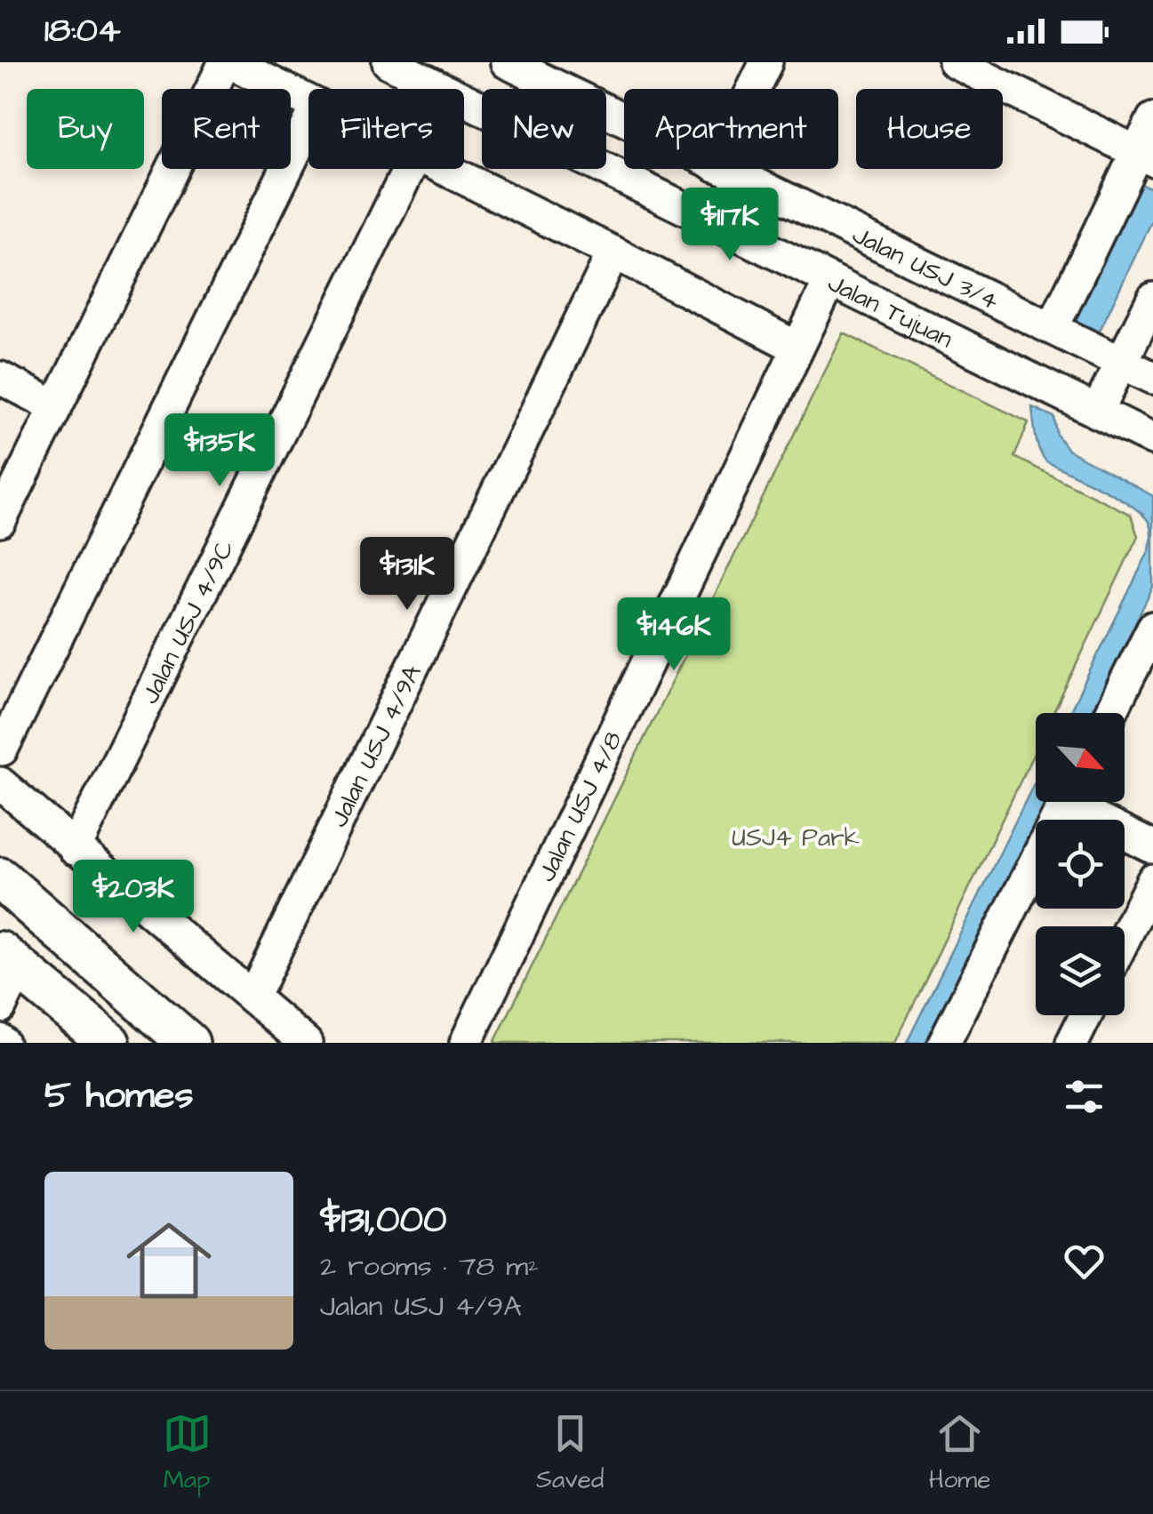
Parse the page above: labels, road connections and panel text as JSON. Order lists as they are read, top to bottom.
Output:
{
  "streets": {
    "street": [
      "Jalan USJ 3/4",
      "Jalan Tujuan",
      "Jalan USJ 4/9C",
      "Jalan USJ 4/9A",
      "Jalan USJ 4/8"
    ]
  },
  "crossings": [
    ["Jalan Tujuan", "Jalan USJ 4/8"]
  ],
  "parks": ["USJ4 Park"],
  "north": "bottom right",
  "page": {
    "status": "18:04",
    "chip": [
      "Buy",
      "Rent",
      "Filters",
      "New",
      "Apartment",
      "House"
    ],
    "price": [
      "$117K",
      "$135K",
      "$131K",
      "$146K",
      "$203K"
    ],
    "heading": "5 homes",
    "list": [
      {
        "name": "$131,000",
        "note": "2 rooms · 78 m² · Jalan USJ 4/9A"
      }
    ],
    "tabs": ["Map", "Saved", "Home"]
  }
}
